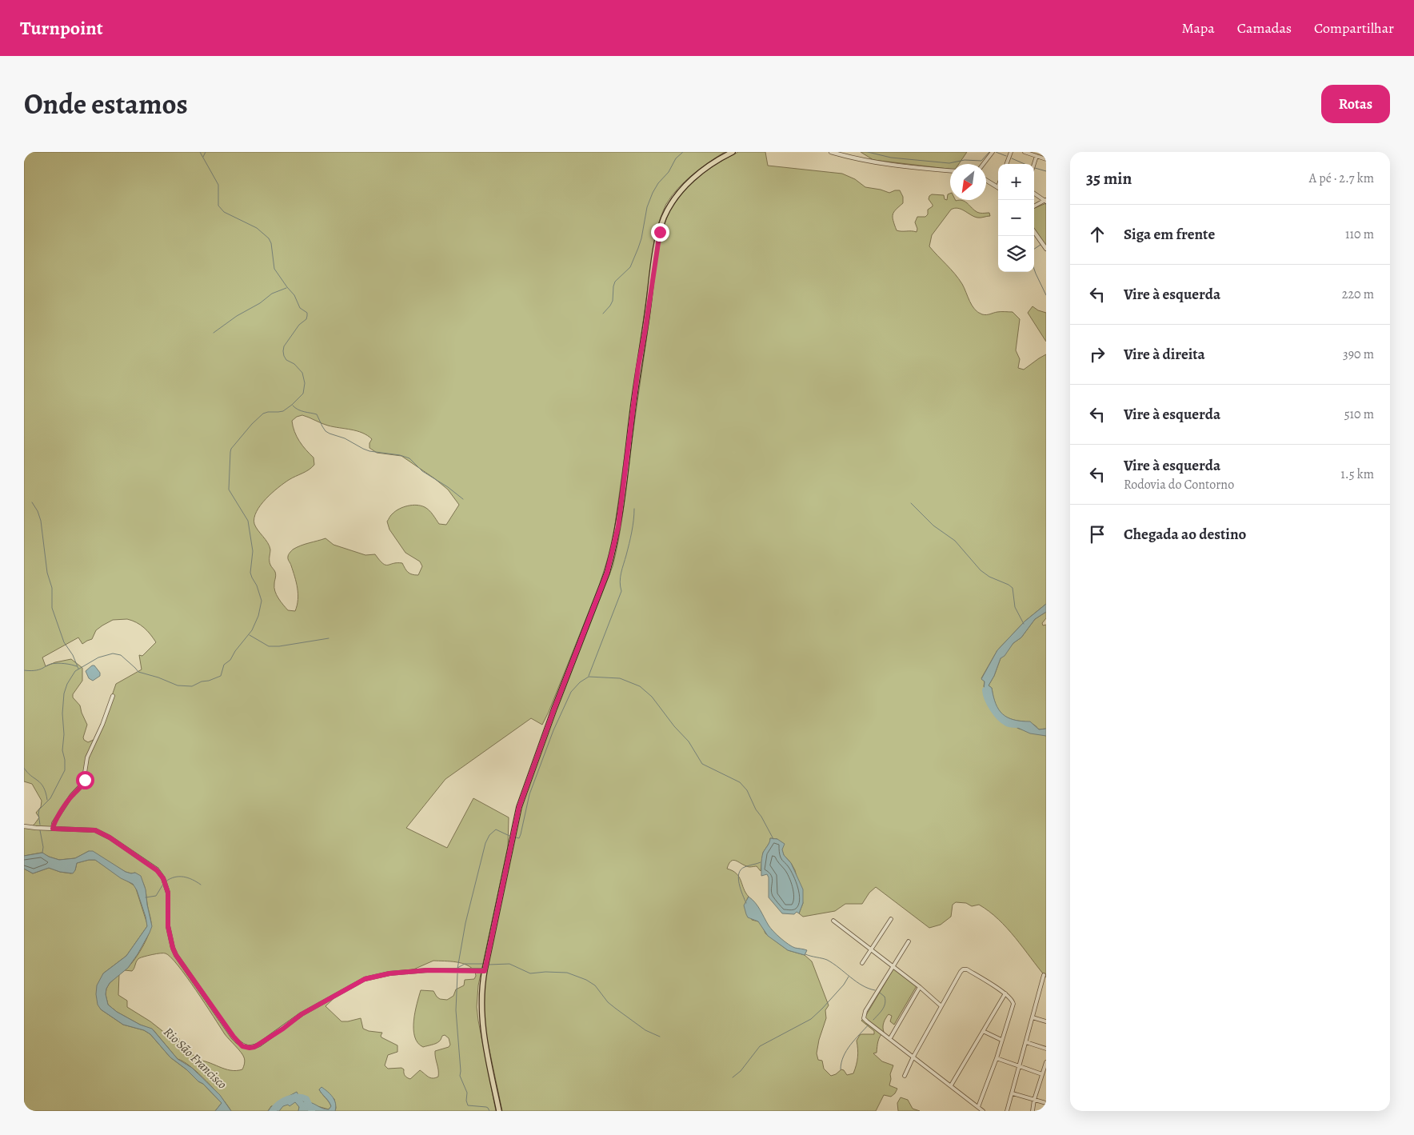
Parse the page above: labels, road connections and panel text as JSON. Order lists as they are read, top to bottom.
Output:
{
  "water": ["Rio São Francisco"],
  "north": "bottom left",
  "page": {
    "header": "Turnpoint",
    "nav": ["Mapa", "Camadas", "Compartilhar"],
    "title": "Onde estamos",
    "buttons": "Rotas",
    "heading": ["35 min", "A pé · 2.7 km"],
    "map_buttons": ["+", "−"],
    "list": [
      ["Siga em frente", "110 m"],
      ["Vire à esquerda", "220 m"],
      ["Vire à direita", "390 m"],
      ["Vire à esquerda", "510 m"],
      ["Vire à esquerda", "Rodovia do Contorno", "1.5 km"],
      "Chegada ao destino"
    ]
  }
}
